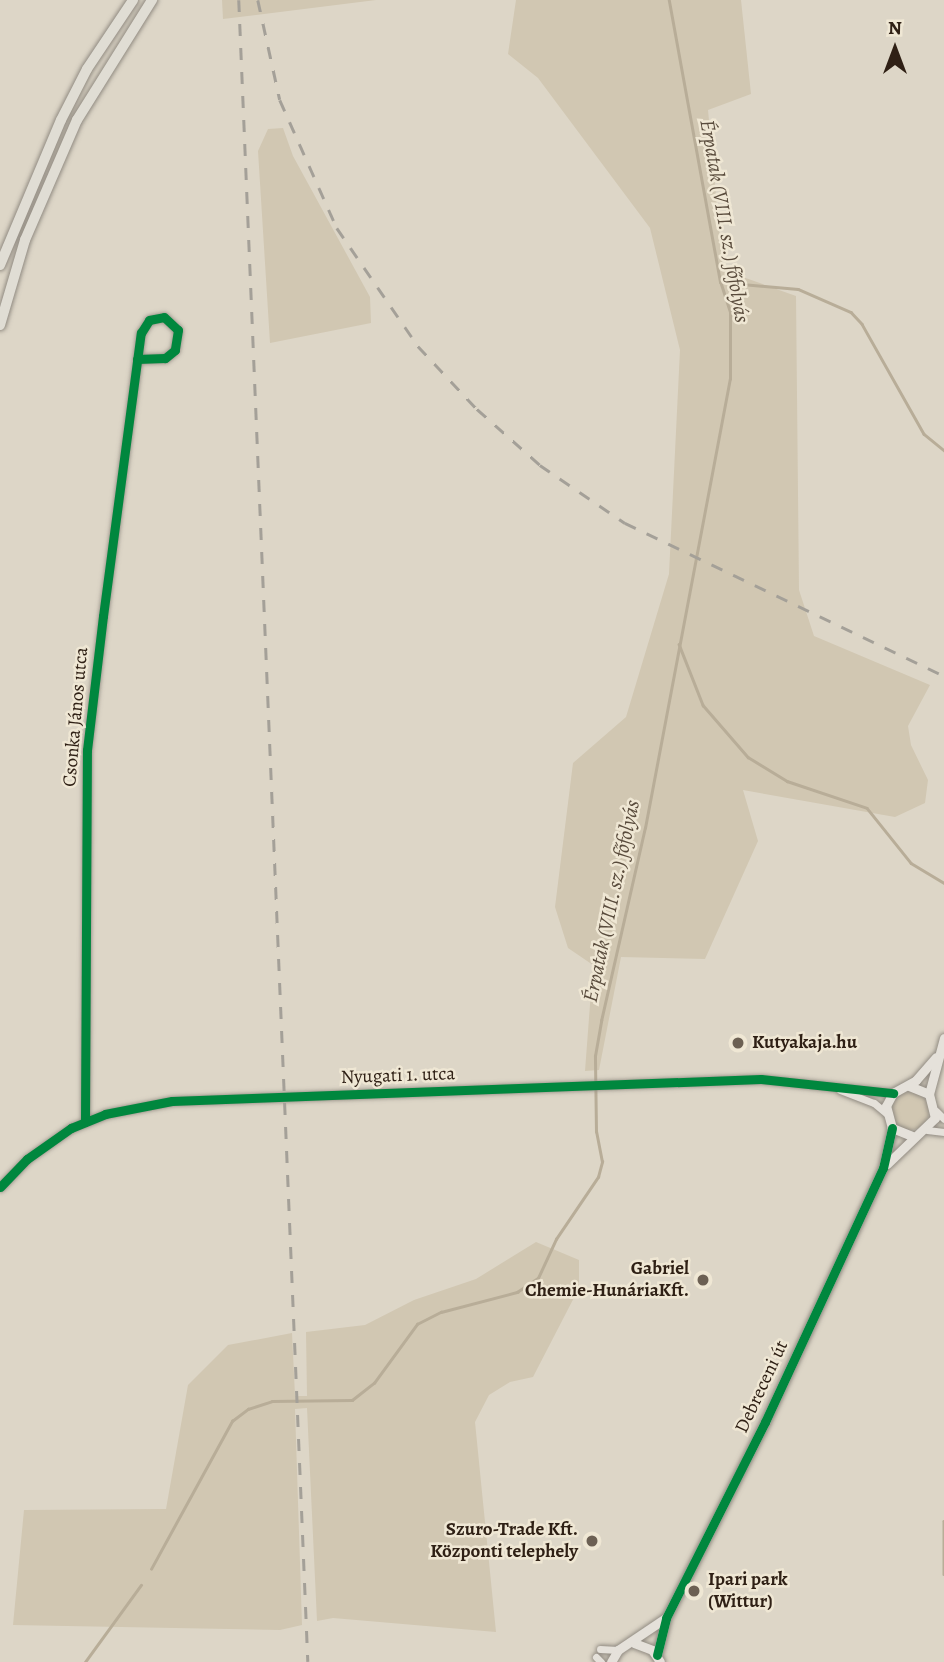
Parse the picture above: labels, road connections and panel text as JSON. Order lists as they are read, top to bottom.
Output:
{
  "streets": {
    "street": ["Csonka János utca", "Nyugati 1. utca", "Debreceni út"]
  },
  "crossings": [
    ["Csonka János utca", "Nyugati 1. utca"]
  ],
  "water": ["Érpatak (VIII. sz.) főfolyás"],
  "places": [
    "Kutyakaja.hu",
    "Gabriel Chemie-HunáriaKft.",
    "Szuro-Trade Kft. Központi telephely",
    "Ipari park (Wittur)"
  ],
  "north": "top"
}
